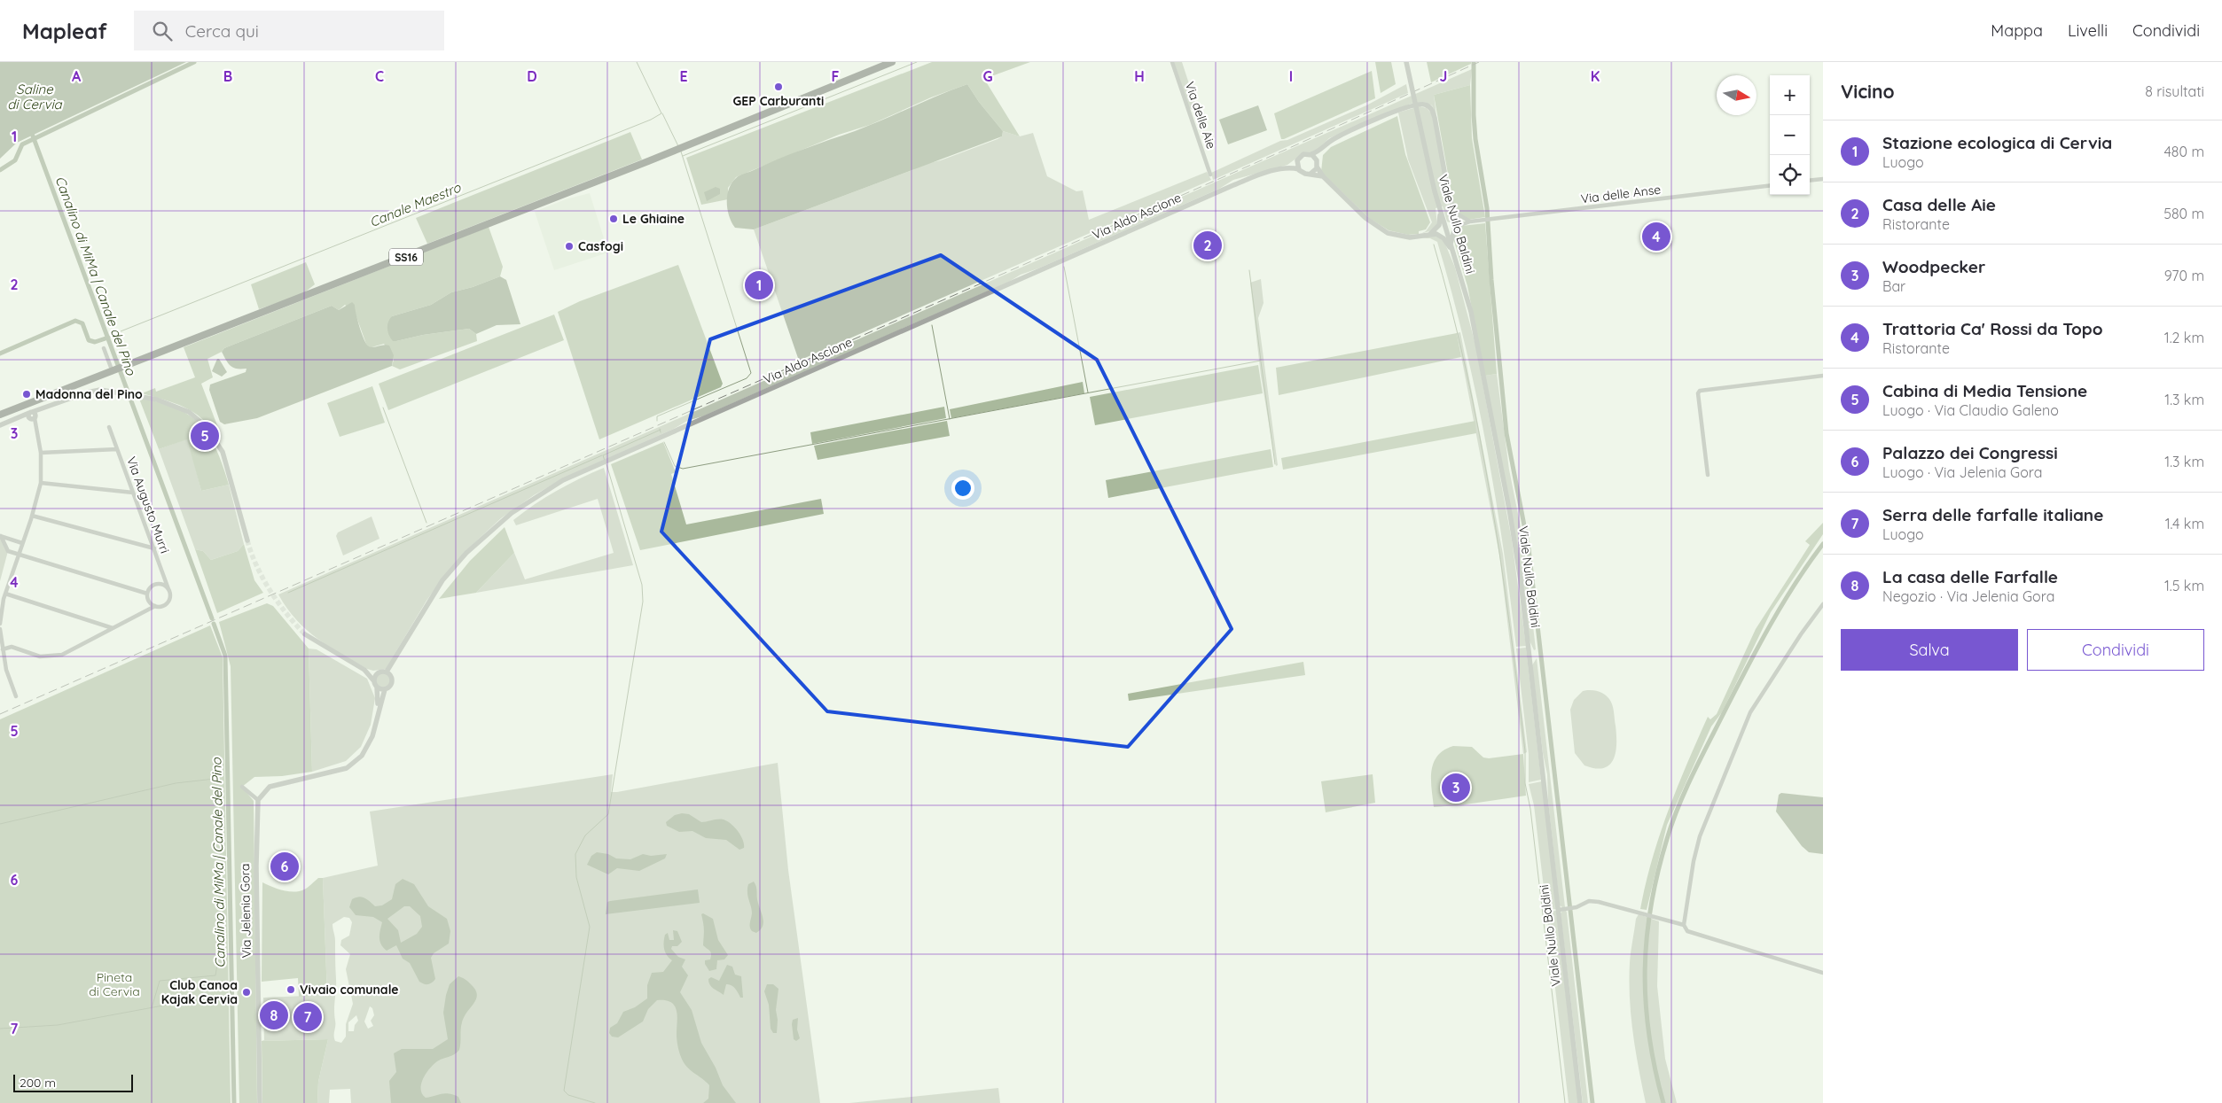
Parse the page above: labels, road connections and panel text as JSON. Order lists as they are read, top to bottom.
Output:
{
  "streets": {
    "main road": ["SS16"],
    "street": [
      "Via delle Aie",
      "Via delle Anse",
      "Via Aldo Ascione",
      "Viale Nullo Baldini",
      "Via Augusto Murri",
      "Via Jelenia Gora"
    ]
  },
  "water": ["Saline di Cervia", "Canale Maestro", "Canalino di MiMa | Canale del Pino"],
  "parks": ["Pineta di Cervia"],
  "places": [
    "GEP Carburanti",
    "Le Ghiaine",
    "Casfogi",
    "Madonna del Pino",
    "Vivaio comunale",
    "Club Canoa Kajak Cervia"
  ],
  "scale_bar": "200 m",
  "north": "right",
  "page": {
    "header": "Mapleaf",
    "search": "Cerca qui",
    "nav": ["Mappa", "Livelli", "Condividi"],
    "heading": ["Vicino", "8 risultati"],
    "map_buttons": ["+", "−"],
    "list": [
      {
        "mark": "1",
        "name": "Stazione ecologica di Cervia",
        "note": "Luogo",
        "value": "480 m"
      },
      {
        "mark": "2",
        "name": "Casa delle Aie",
        "note": "Ristorante",
        "value": "580 m"
      },
      {
        "mark": "3",
        "name": "Woodpecker",
        "note": "Bar",
        "value": "970 m"
      },
      {
        "mark": "4",
        "name": "Trattoria Ca' Rossi da Topo",
        "note": "Ristorante",
        "value": "1.2 km"
      },
      {
        "mark": "5",
        "name": "Cabina di Media Tensione",
        "note": "Luogo · Via Claudio Galeno",
        "value": "1.3 km"
      },
      {
        "mark": "6",
        "name": "Palazzo dei Congressi",
        "note": "Luogo · Via Jelenia Gora",
        "value": "1.3 km"
      },
      {
        "mark": "7",
        "name": "Serra delle farfalle italiane",
        "note": "Luogo",
        "value": "1.4 km"
      },
      {
        "mark": "8",
        "name": "La casa delle Farfalle",
        "note": "Negozio · Via Jelenia Gora",
        "value": "1.5 km"
      }
    ],
    "pins": [
      "4",
      "2",
      "1",
      "5",
      "3",
      "6",
      "8",
      "7"
    ],
    "buttons": ["Salva", "Condividi"],
    "scale": "200 m"
  },
  "grid": {
    "columns": [
      "A",
      "B",
      "C",
      "D",
      "E",
      "F",
      "G",
      "H",
      "I",
      "J",
      "K"
    ],
    "rows": [
      "1",
      "2",
      "3",
      "4",
      "5",
      "6",
      "7"
    ]
  }
}
